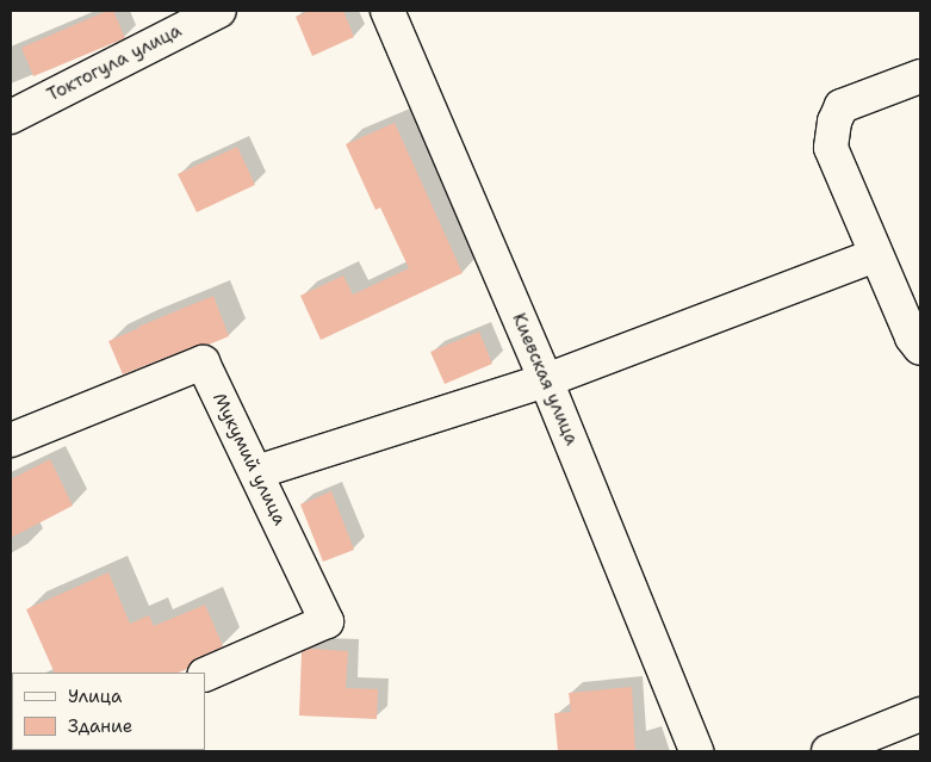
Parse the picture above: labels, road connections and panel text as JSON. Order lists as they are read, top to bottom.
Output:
{
  "streets": {
    "street": ["Токтогула улица", "Киевская улица", "Мукумий улица"]
  },
  "legend": ["Улица", "Здание"]
}
